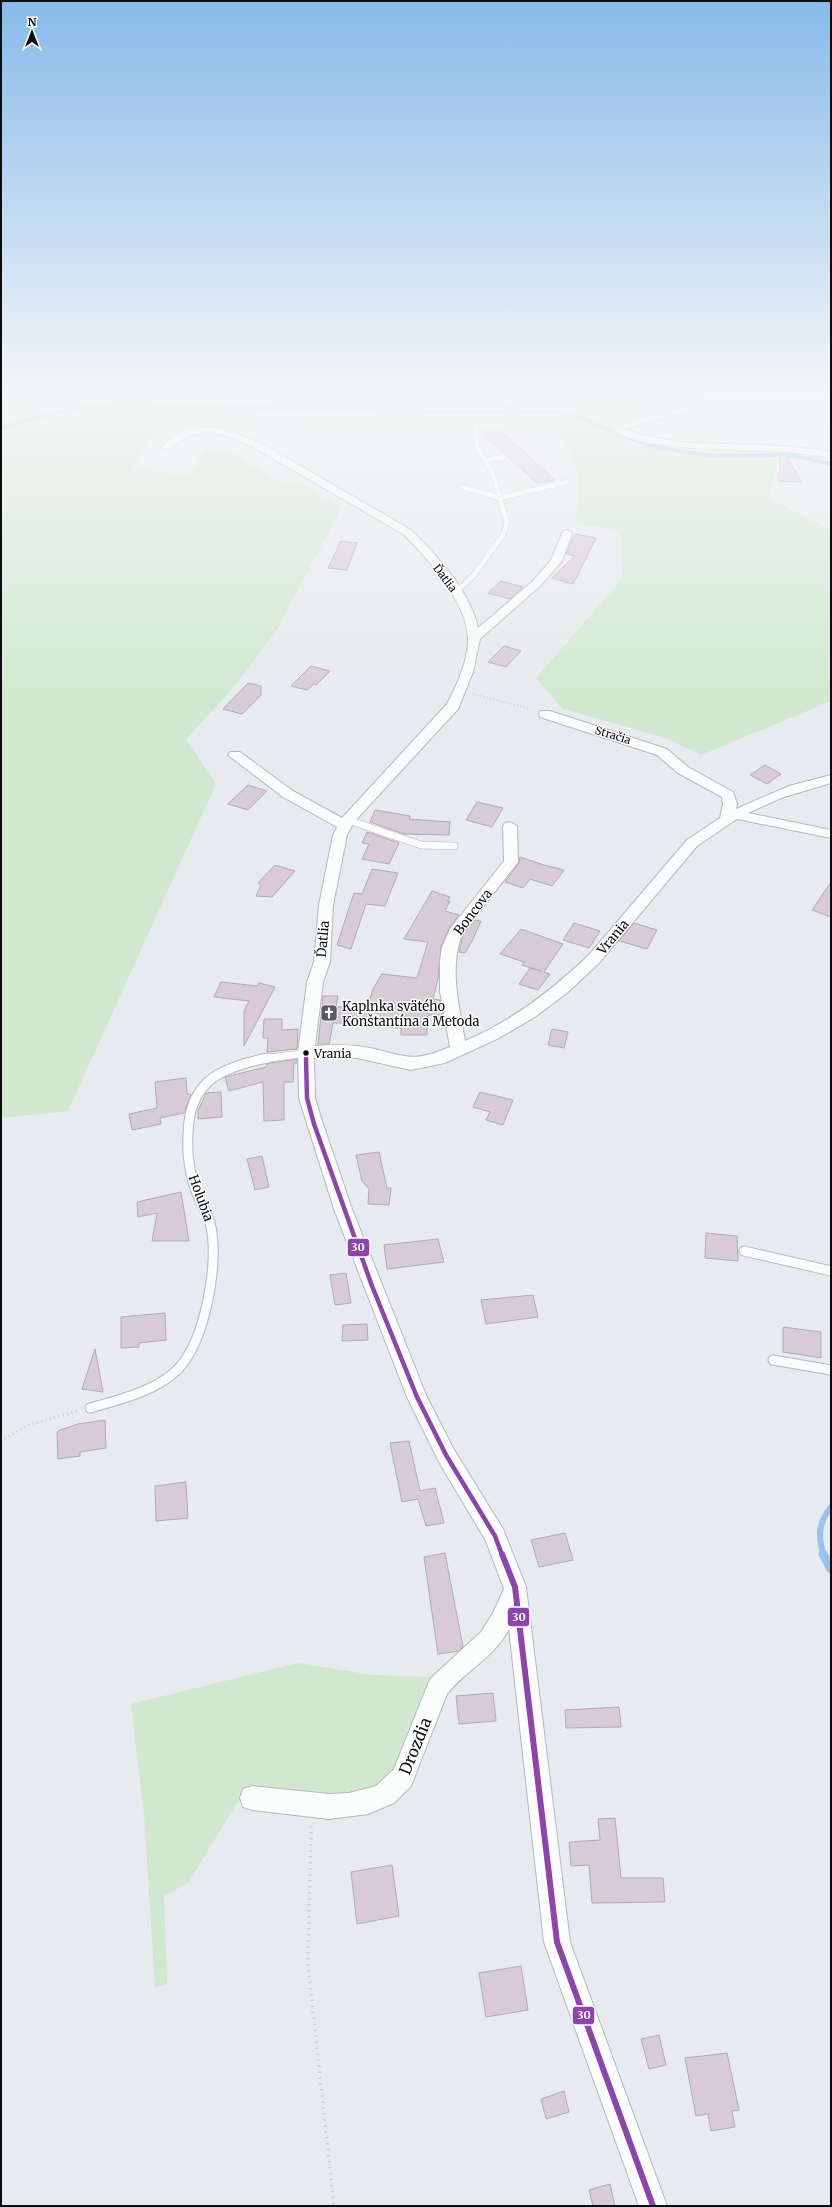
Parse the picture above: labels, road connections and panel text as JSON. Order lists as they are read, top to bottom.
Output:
{
  "streets": {
    "street": [
      "Ďatlia",
      "Stračia",
      "Boncova",
      "Vrania",
      "Drozdia"
    ],
    "lane": ["Holubia"]
  },
  "crossings": [
    ["Ďatlia", "Vrania"],
    ["Ďatlia", "Holubia"],
    ["Stračia", "Vrania"],
    ["Boncova", "Vrania"],
    ["Vrania", "Holubia"]
  ],
  "places": {
    "church": ["Kaplnka svätého Konštantína a Metoda"],
    "other": ["Vrania"]
  },
  "lines": ["transit line 30"],
  "north": "top"
}
